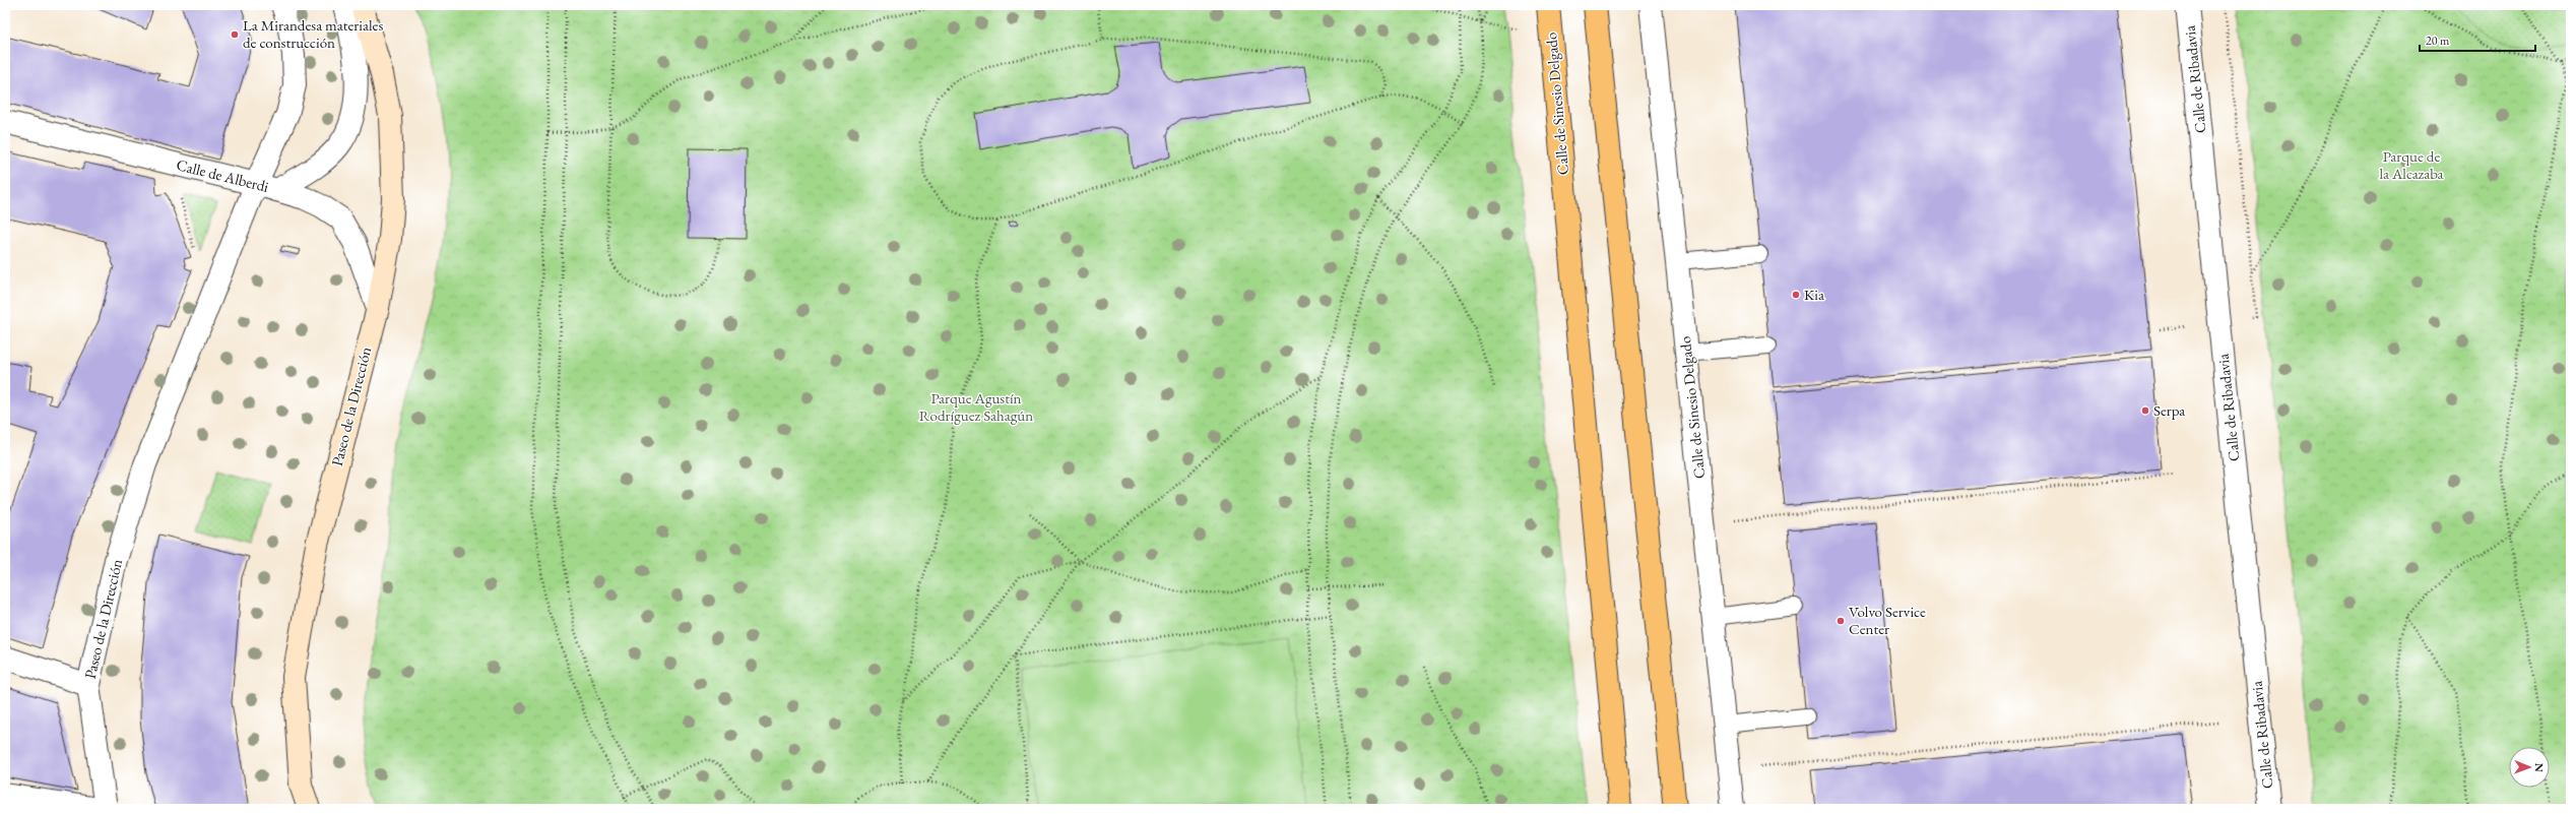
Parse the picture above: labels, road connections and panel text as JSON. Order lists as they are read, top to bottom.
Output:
{
  "streets": {
    "main road": ["Calle de Sinesio Delgado"],
    "street": ["Calle de Ribadavia", "Calle de Alberdi", "Paseo de la Dirección"]
  },
  "crossings": [
    ["Calle de Alberdi", "Paseo de la Dirección"]
  ],
  "parks": ["Parque de la Alcazaba", "Parque Agustín Rodríguez Sahagún"],
  "places": [
    "La Mirandesa materiales de construcción",
    "Kia",
    "Serpa",
    "Volvo Service Center"
  ],
  "scale_bar": "20 m",
  "north": "right"
}
